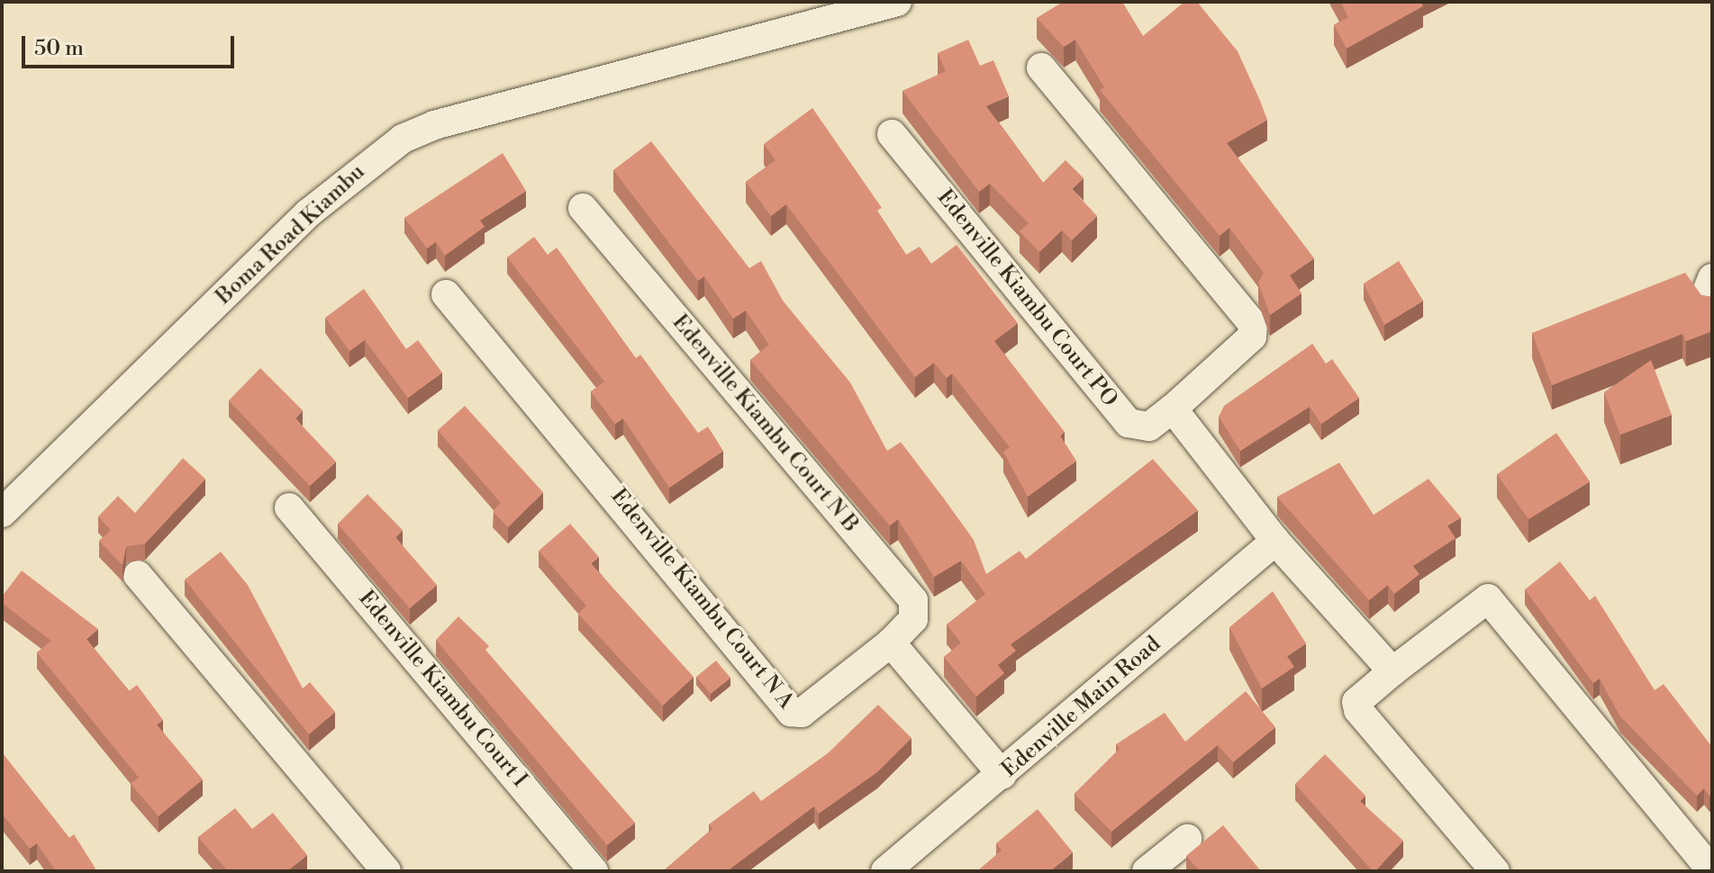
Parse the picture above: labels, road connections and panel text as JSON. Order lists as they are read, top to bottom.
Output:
{
  "streets": {
    "street": [
      "Boma Road Kiambu",
      "Edenville Kiambu Court PO",
      "Edenville Kiambu Court N B",
      "Edenville Kiambu Court N A",
      "Edenville Kiambu Court I",
      "Edenville Main Road"
    ]
  },
  "crossings": [
    ["Edenville Kiambu Court N B", "Edenville Kiambu Court N A"]
  ],
  "scale_bar": "50 m"
}
